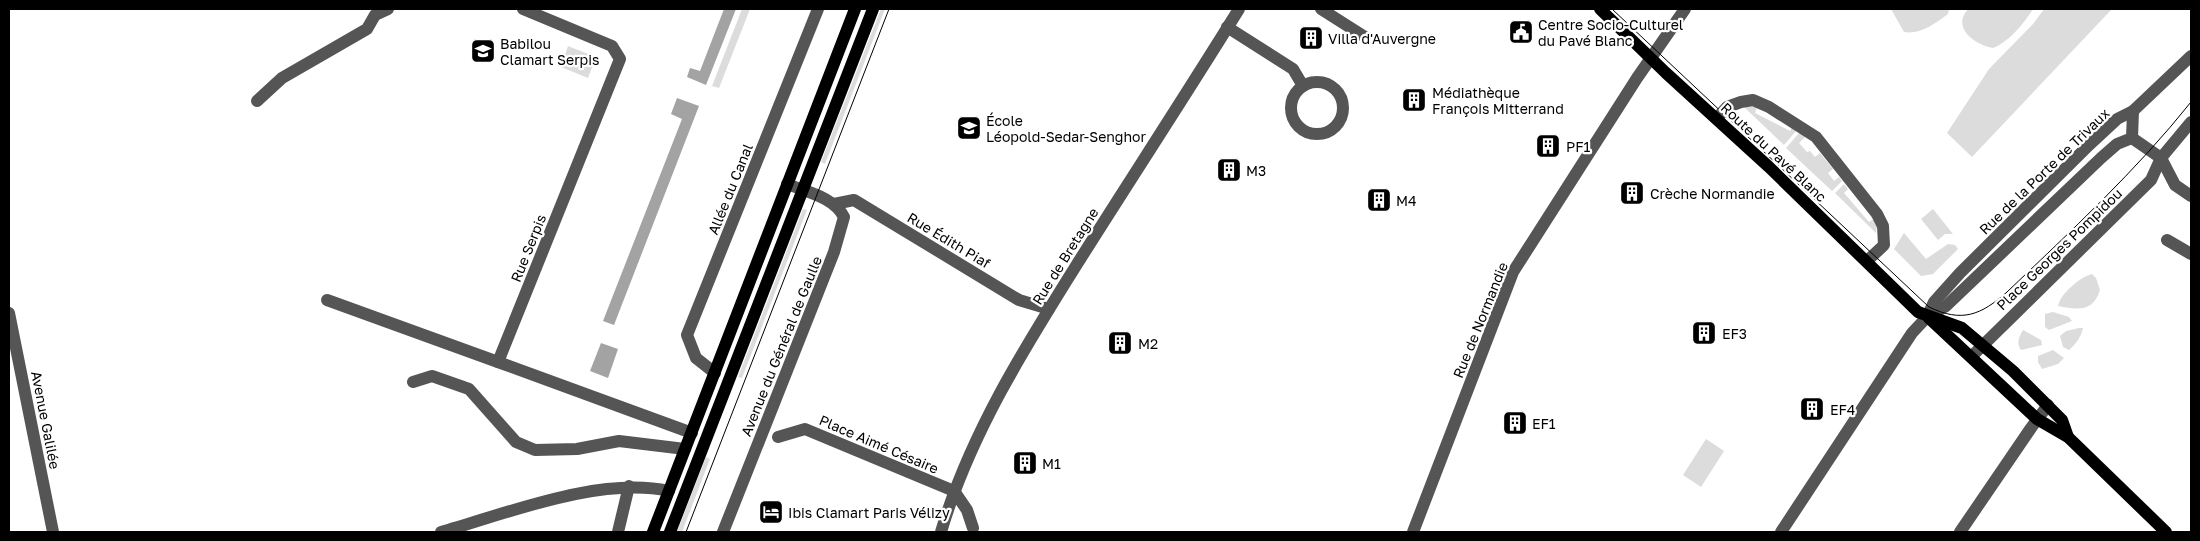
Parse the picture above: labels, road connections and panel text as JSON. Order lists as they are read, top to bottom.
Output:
{
  "streets": {
    "main road": ["Route du Pavé Blanc"],
    "street": [
      "Rue de la Porte de Trivaux",
      "Allée du Canal",
      "Rue Édith Piaf",
      "Rue Serpis",
      "Place Georges Pompidou",
      "Rue de Bretagne",
      "Rue de Normandie",
      "Avenue du Général de Gaulle",
      "Avenue Galilée",
      "Place Aimé Césaire"
    ]
  },
  "crossings": [
    ["Route du Pavé Blanc", "Rue de la Porte de Trivaux"],
    ["Route du Pavé Blanc", "Place Georges Pompidou"],
    ["Route du Pavé Blanc", "Rue de Normandie"],
    ["Rue Édith Piaf", "Rue de Bretagne"],
    ["Rue Édith Piaf", "Avenue du Général de Gaulle"],
    ["Rue de Bretagne", "Place Aimé Césaire"]
  ],
  "places": {
    "public building": ["Centre Socio-Culturel du Pavé Blanc"],
    "building": [
      "Villa d'Auvergne",
      "Médiathèque François Mitterrand",
      "PF1",
      "M3",
      "Crèche Normandie",
      "M4",
      "EF3",
      "M2",
      "EF4",
      "EF1",
      "M1"
    ],
    "school or university": ["Babilou Clamart Serpis", "École Léopold-Sedar-Senghor"],
    "hotel": ["Ibis Clamart Paris Vélizy"]
  }
}
